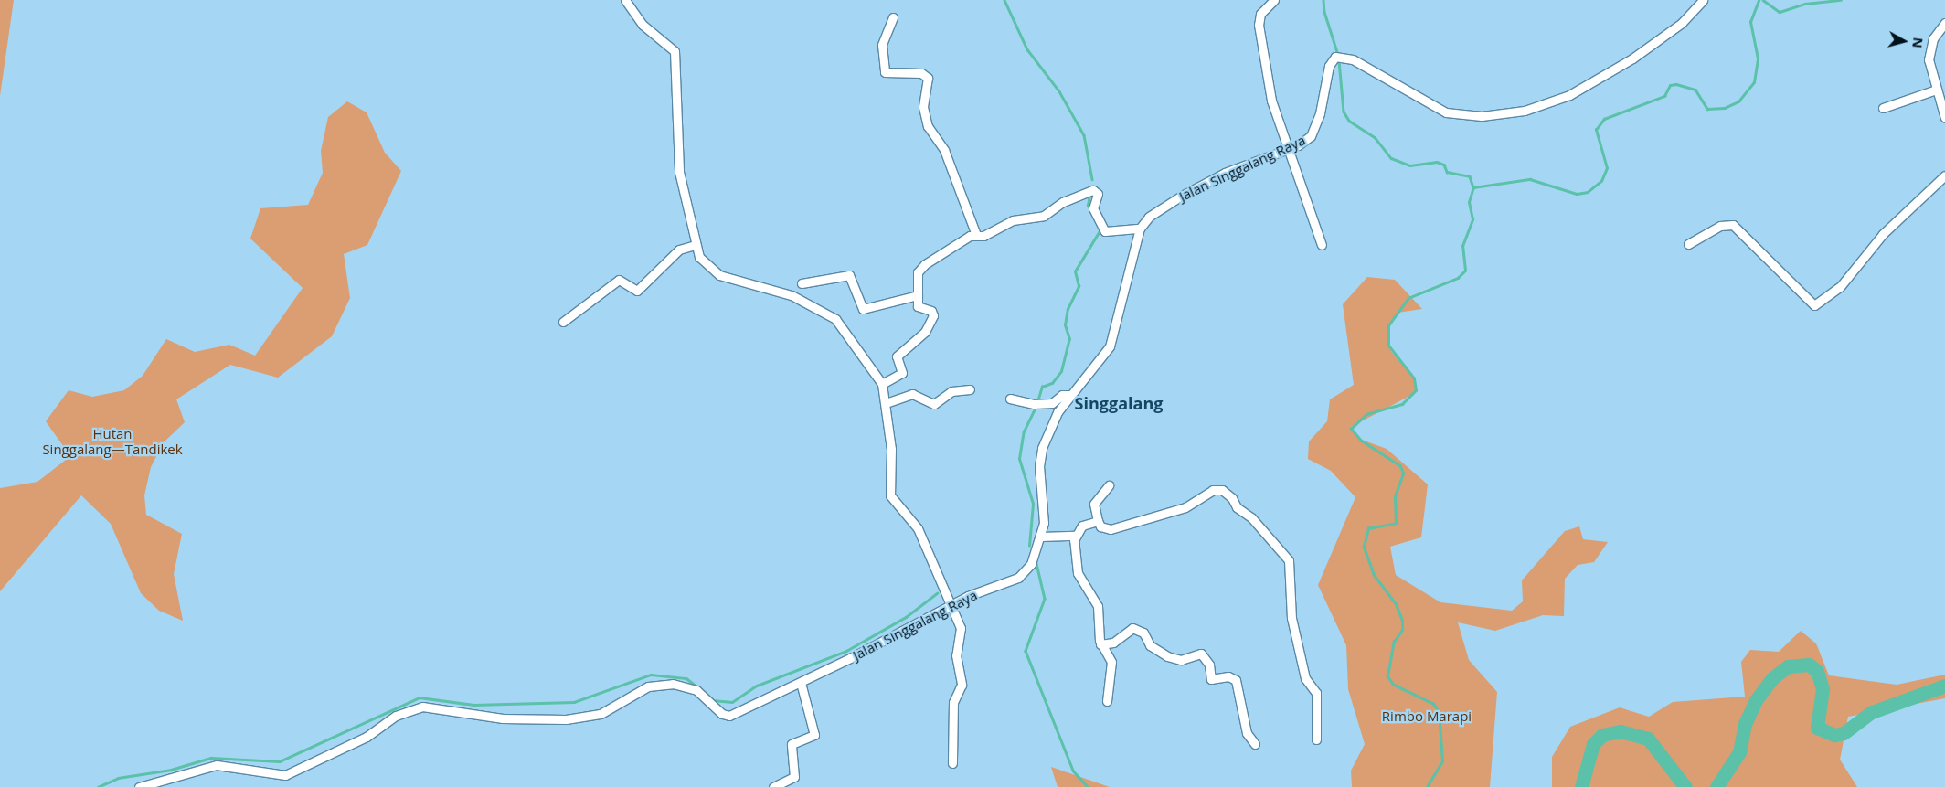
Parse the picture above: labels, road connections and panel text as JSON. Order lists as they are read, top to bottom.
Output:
{
  "streets": {
    "street": ["Jalan Singgalang Raya"]
  },
  "districts": ["Singgalang"],
  "parks": ["Hutan Singgalang—Tandikek", "Rimbo Marapi"],
  "north": "right"
}
